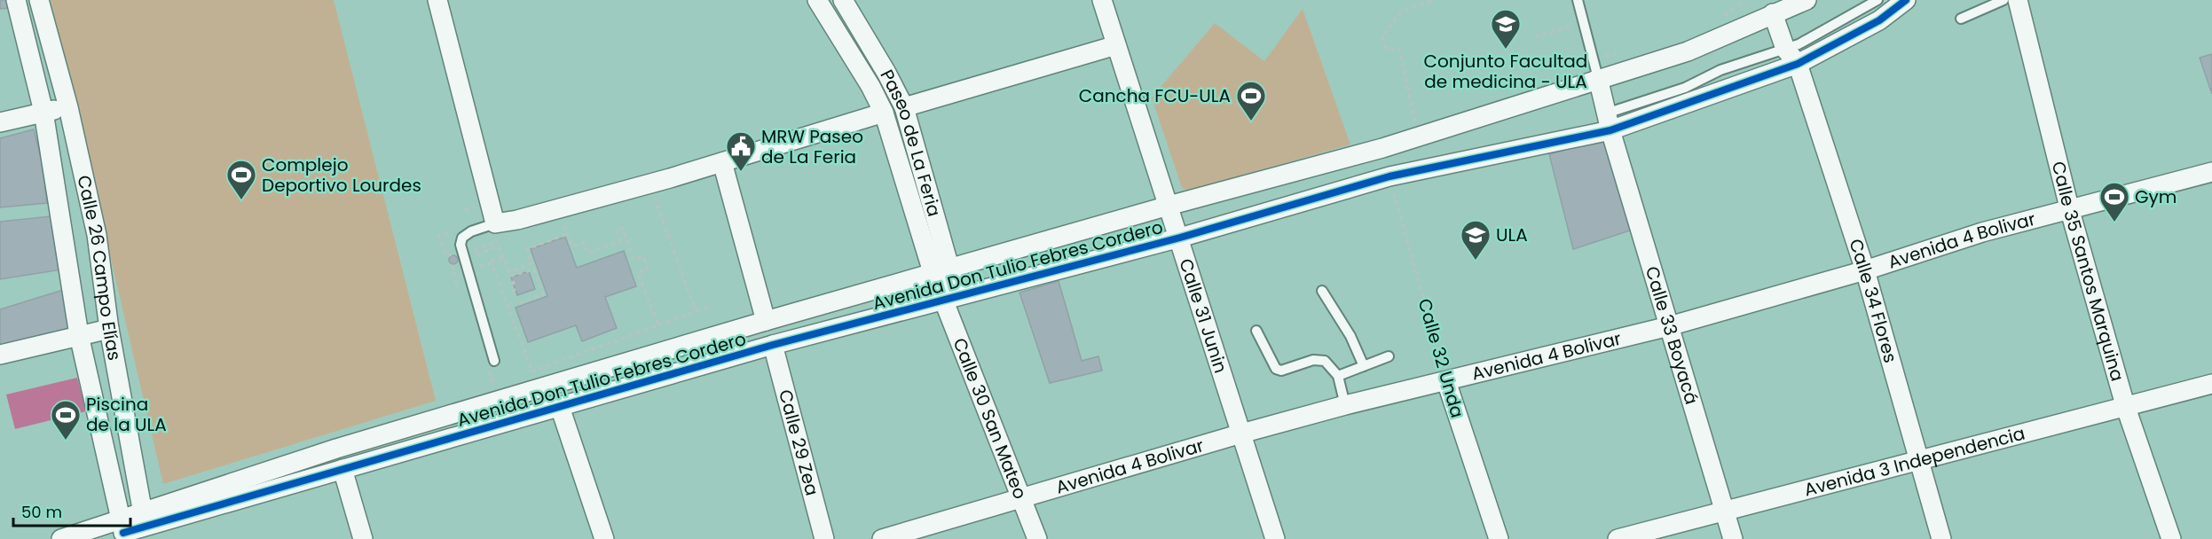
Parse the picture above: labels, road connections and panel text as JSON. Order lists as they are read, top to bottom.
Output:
{
  "streets": {
    "street": [
      "Paseo de La Feria",
      "Avenida 4 Bolivar",
      "Avenida Don Tulio Febres Cordero",
      "Calle 26 Campo Elías",
      "Calle 35 Santos Marquina",
      "Calle 34 Flores",
      "Calle 31 Junin",
      "Calle 33 Boyacá",
      "Calle 32 Unda",
      "Calle 30 San Mateo",
      "Calle 29 Zea",
      "Avenida 3 Independencia"
    ]
  },
  "crossings": [
    ["Paseo de La Feria", "Avenida Don Tulio Febres Cordero"],
    ["Paseo de La Feria", "Calle 30 San Mateo"],
    ["Avenida 4 Bolivar", "Calle 35 Santos Marquina"],
    ["Avenida 4 Bolivar", "Calle 34 Flores"],
    ["Avenida 4 Bolivar", "Calle 31 Junin"],
    ["Avenida 4 Bolivar", "Calle 33 Boyacá"],
    ["Avenida 4 Bolivar", "Calle 32 Unda"],
    ["Avenida 4 Bolivar", "Calle 30 San Mateo"],
    ["Avenida Don Tulio Febres Cordero", "Calle 26 Campo Elías"],
    ["Avenida Don Tulio Febres Cordero", "Calle 34 Flores"],
    ["Avenida Don Tulio Febres Cordero", "Calle 31 Junin"],
    ["Avenida Don Tulio Febres Cordero", "Calle 33 Boyacá"],
    ["Avenida Don Tulio Febres Cordero", "Calle 32 Unda"],
    ["Avenida Don Tulio Febres Cordero", "Calle 30 San Mateo"],
    ["Avenida Don Tulio Febres Cordero", "Calle 29 Zea"],
    ["Calle 35 Santos Marquina", "Avenida 3 Independencia"],
    ["Calle 34 Flores", "Avenida 3 Independencia"],
    ["Calle 33 Boyacá", "Avenida 3 Independencia"]
  ],
  "places": {
    "school or university": ["Conjunto Facultad de medicina - ULA", "ULA"],
    "sports": [
      "Cancha FCU-ULA",
      "Complejo Deportivo Lourdes",
      "Gym",
      "Piscina de la ULA"
    ],
    "public building": ["MRW Paseo de La Feria"]
  },
  "scale_bar": "50 m"
}
